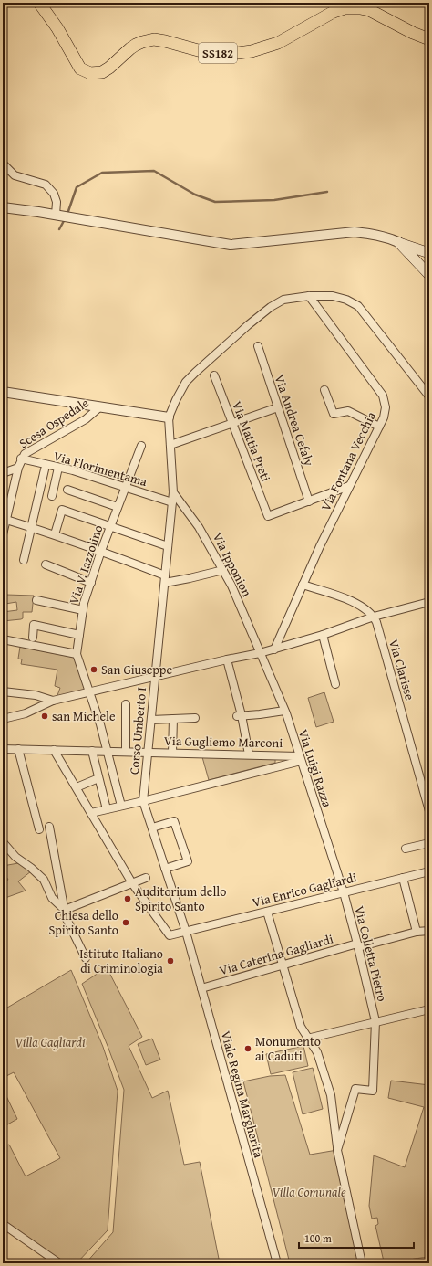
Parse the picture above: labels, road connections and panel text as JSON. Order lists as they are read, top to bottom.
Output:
{
  "streets": {
    "main road": ["SS182"],
    "street": [
      "Via Andrea Cefaly",
      "Scesa Ospedale",
      "Via Mattia Preti",
      "Via Fontana Vecchia",
      "Via Florimentama",
      "Via V. Iazzolino",
      "Via Ipponion",
      "Via Clarisse",
      "Corso Umberto I",
      "Via Gugliemo Marconi",
      "Via Luigi Razza",
      "Via Enrico Gagliardi",
      "Via Colletta Pietro",
      "Via Caterina Gagliardi",
      "Viale Regina Margherita"
    ]
  },
  "crossings": [
    ["Via Andrea Cefaly", "Via Mattia Preti"],
    ["Scesa Ospedale", "Via Florimentama"],
    ["Via Florimentama", "Via V. Iazzolino"],
    ["Via Florimentama", "Corso Umberto I"],
    ["Via V. Iazzolino", "Via Gugliemo Marconi"],
    ["Via Ipponion", "Corso Umberto I"],
    ["Via Ipponion", "Via Luigi Razza"],
    ["Corso Umberto I", "Via Gugliemo Marconi"],
    ["Corso Umberto I", "Via Enrico Gagliardi"],
    ["Corso Umberto I", "Viale Regina Margherita"],
    ["Via Gugliemo Marconi", "Via Luigi Razza"],
    ["Via Luigi Razza", "Via Enrico Gagliardi"],
    ["Via Luigi Razza", "Via Colletta Pietro"],
    ["Via Enrico Gagliardi", "Via Colletta Pietro"],
    ["Via Enrico Gagliardi", "Viale Regina Margherita"],
    ["Via Colletta Pietro", "Via Caterina Gagliardi"],
    ["Via Caterina Gagliardi", "Viale Regina Margherita"]
  ],
  "parks": ["Villa Gagliardi", "Villa Comunale"],
  "places": [
    "San Giuseppe",
    "san Michele",
    "Auditorium dello Spirito Santo",
    "Chiesa dello Spirito Santo",
    "Istituto Italiano di Criminologia",
    "Monumento ai Caduti"
  ],
  "scale_bar": "100 m"
}
